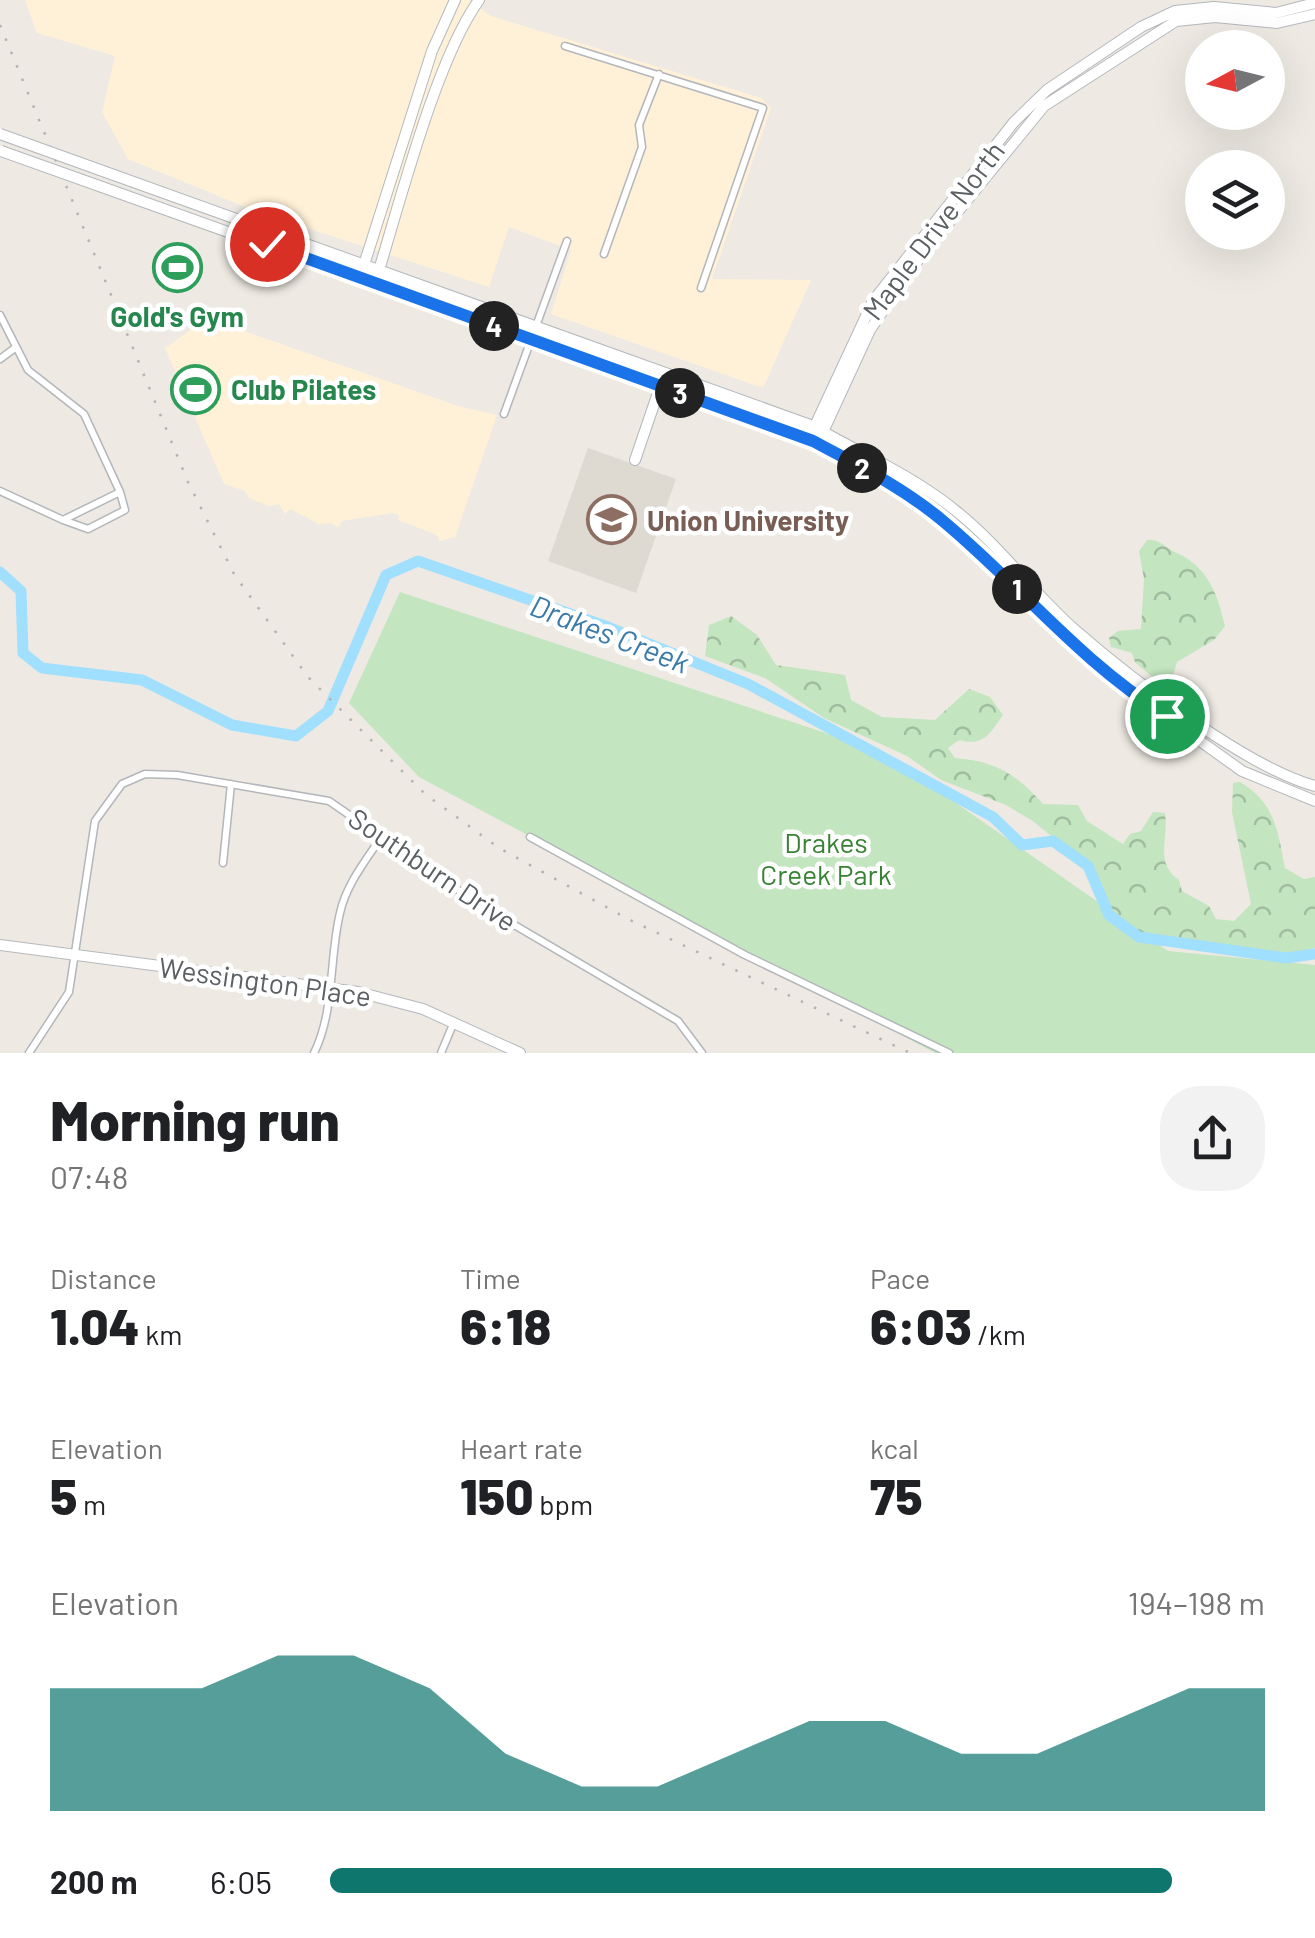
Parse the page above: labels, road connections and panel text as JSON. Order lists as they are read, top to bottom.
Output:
{
  "streets": {
    "main road": ["Maple Drive North", "Wessington Place"],
    "street": ["Southburn Drive"]
  },
  "crossings": [
    ["Southburn Drive", "Wessington Place"]
  ],
  "water": ["Drakes Creek"],
  "parks": ["Drakes Creek Park"],
  "places": {
    "sports": ["Gold's Gym", "Club Pilates"],
    "school or university": ["Union University"]
  },
  "north": "left",
  "page": {
    "pins": [
      "4",
      "3",
      "2",
      "1"
    ],
    "heading": ["Morning run", "07:48"],
    "stats": [
      ["Distance", "1.04 km"],
      ["Time", "6:18"],
      ["Pace", "6:03 /km"],
      ["Elevation", "5 m"],
      ["Heart rate", "150 bpm"],
      ["kcal", "75"]
    ],
    "chart": ["Elevation", "194–198 m"],
    "list": [
      {
        "name": "200 m",
        "note": "6:05"
      }
    ]
  }
}
